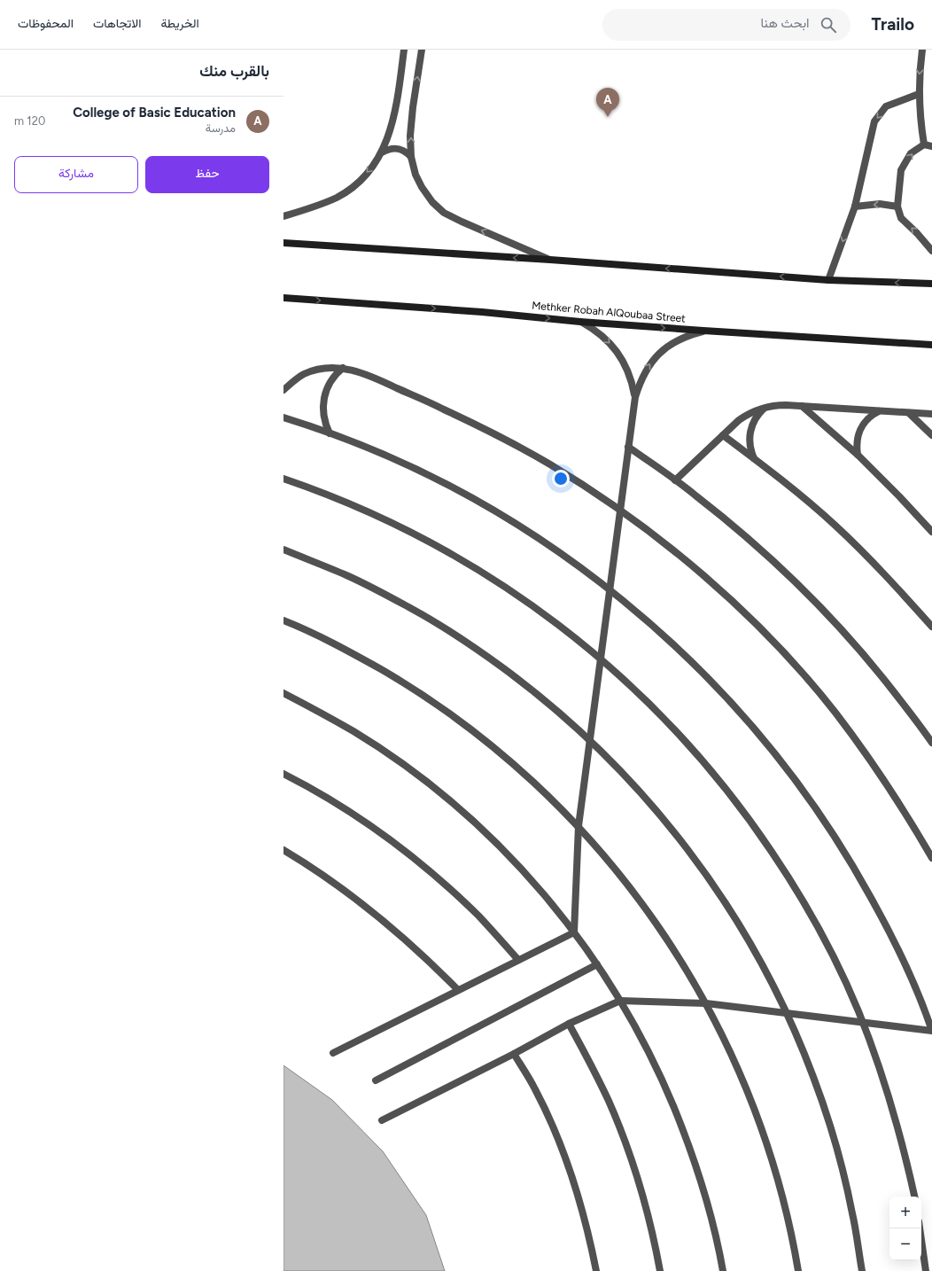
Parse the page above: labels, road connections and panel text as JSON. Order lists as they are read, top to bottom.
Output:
{
  "streets": {
    "street": ["Methker Robah AlQoubaa Street"]
  },
  "page": {
    "header": "Trailo",
    "search": "ابحث هنا",
    "nav": ["الخريطة", "الاتجاهات", "المحفوظات"],
    "heading": "بالقرب منك",
    "pins": "A",
    "list": [
      {
        "mark": "A",
        "name": "College of Basic Education",
        "note": "مدرسة",
        "value": "120 m"
      }
    ],
    "buttons": ["حفظ", "مشاركة"],
    "map_buttons": ["+", "−"]
  }
}
